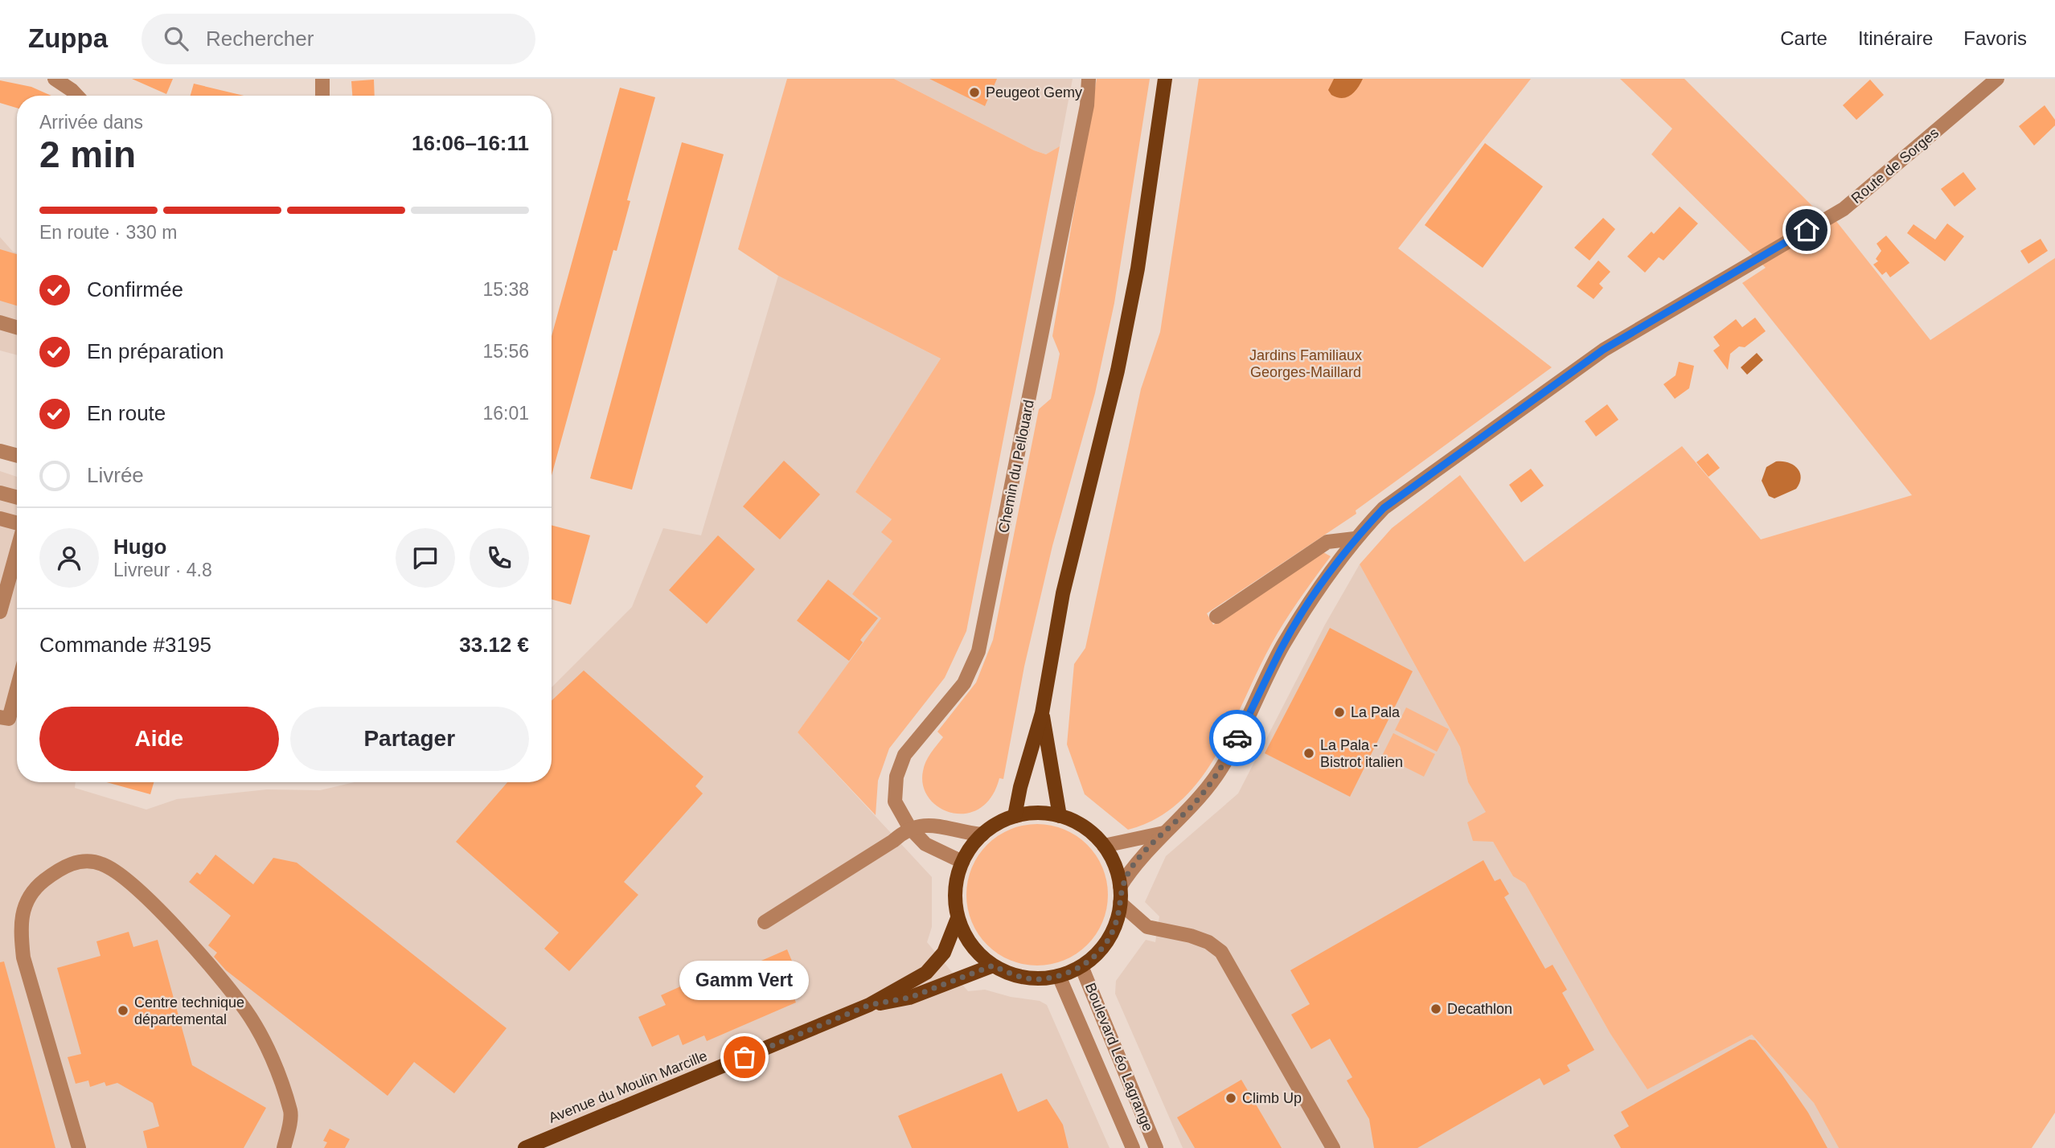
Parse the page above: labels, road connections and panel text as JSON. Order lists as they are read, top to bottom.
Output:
{
  "streets": {
    "main road": ["Avenue du Moulin Marcille"],
    "street": ["Route de Sorges", "Chemin du Pellouard", "Boulevard Léo Lagrange"]
  },
  "crossings": [
    ["Route de Sorges", "Chemin du Pellouard"],
    ["Route de Sorges", "Boulevard Léo Lagrange"],
    ["Route de Sorges", "Avenue du Moulin Marcille"],
    ["Chemin du Pellouard", "Boulevard Léo Lagrange"],
    ["Chemin du Pellouard", "Avenue du Moulin Marcille"],
    ["Boulevard Léo Lagrange", "Avenue du Moulin Marcille"]
  ],
  "parks": ["Jardins Familiaux Georges-Maillard"],
  "places": [
    "Peugeot Gemy",
    "La Pala",
    "La Pala - Bistrot italien",
    "Decathlon",
    "Centre technique départemental",
    "Gamm Vert",
    "Climb Up"
  ],
  "page": {
    "header": "Zuppa",
    "search": "Rechercher",
    "nav": ["Carte", "Itinéraire", "Favoris"],
    "heading": ["2 min", "Arrivée dans", "16:06–16:11"],
    "panel": [
      "Hugo",
      "Livreur · 4.8",
      "Commande #3195",
      "33.12 €"
    ],
    "bar": "En route · 330 m",
    "list": [
      ["Confirmée", "15:38"],
      ["En préparation", "15:56"],
      ["En route", "16:01"],
      "Livrée"
    ],
    "buttons": ["Aide", "Partager"],
    "bubble": "Gamm Vert"
  }
}
